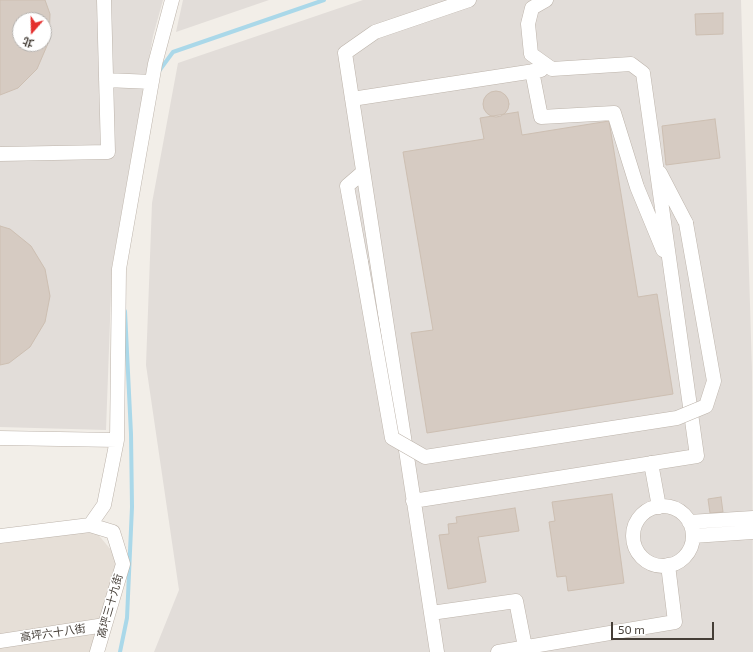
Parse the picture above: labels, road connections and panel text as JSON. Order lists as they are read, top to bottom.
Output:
{
  "streets": {
    "street": ["高坪三十九街", "高坪六十八街"]
  },
  "crossings": [
    ["高坪三十九街", "高坪六十八街"]
  ],
  "scale_bar": "50 m",
  "north": "bottom"
}
